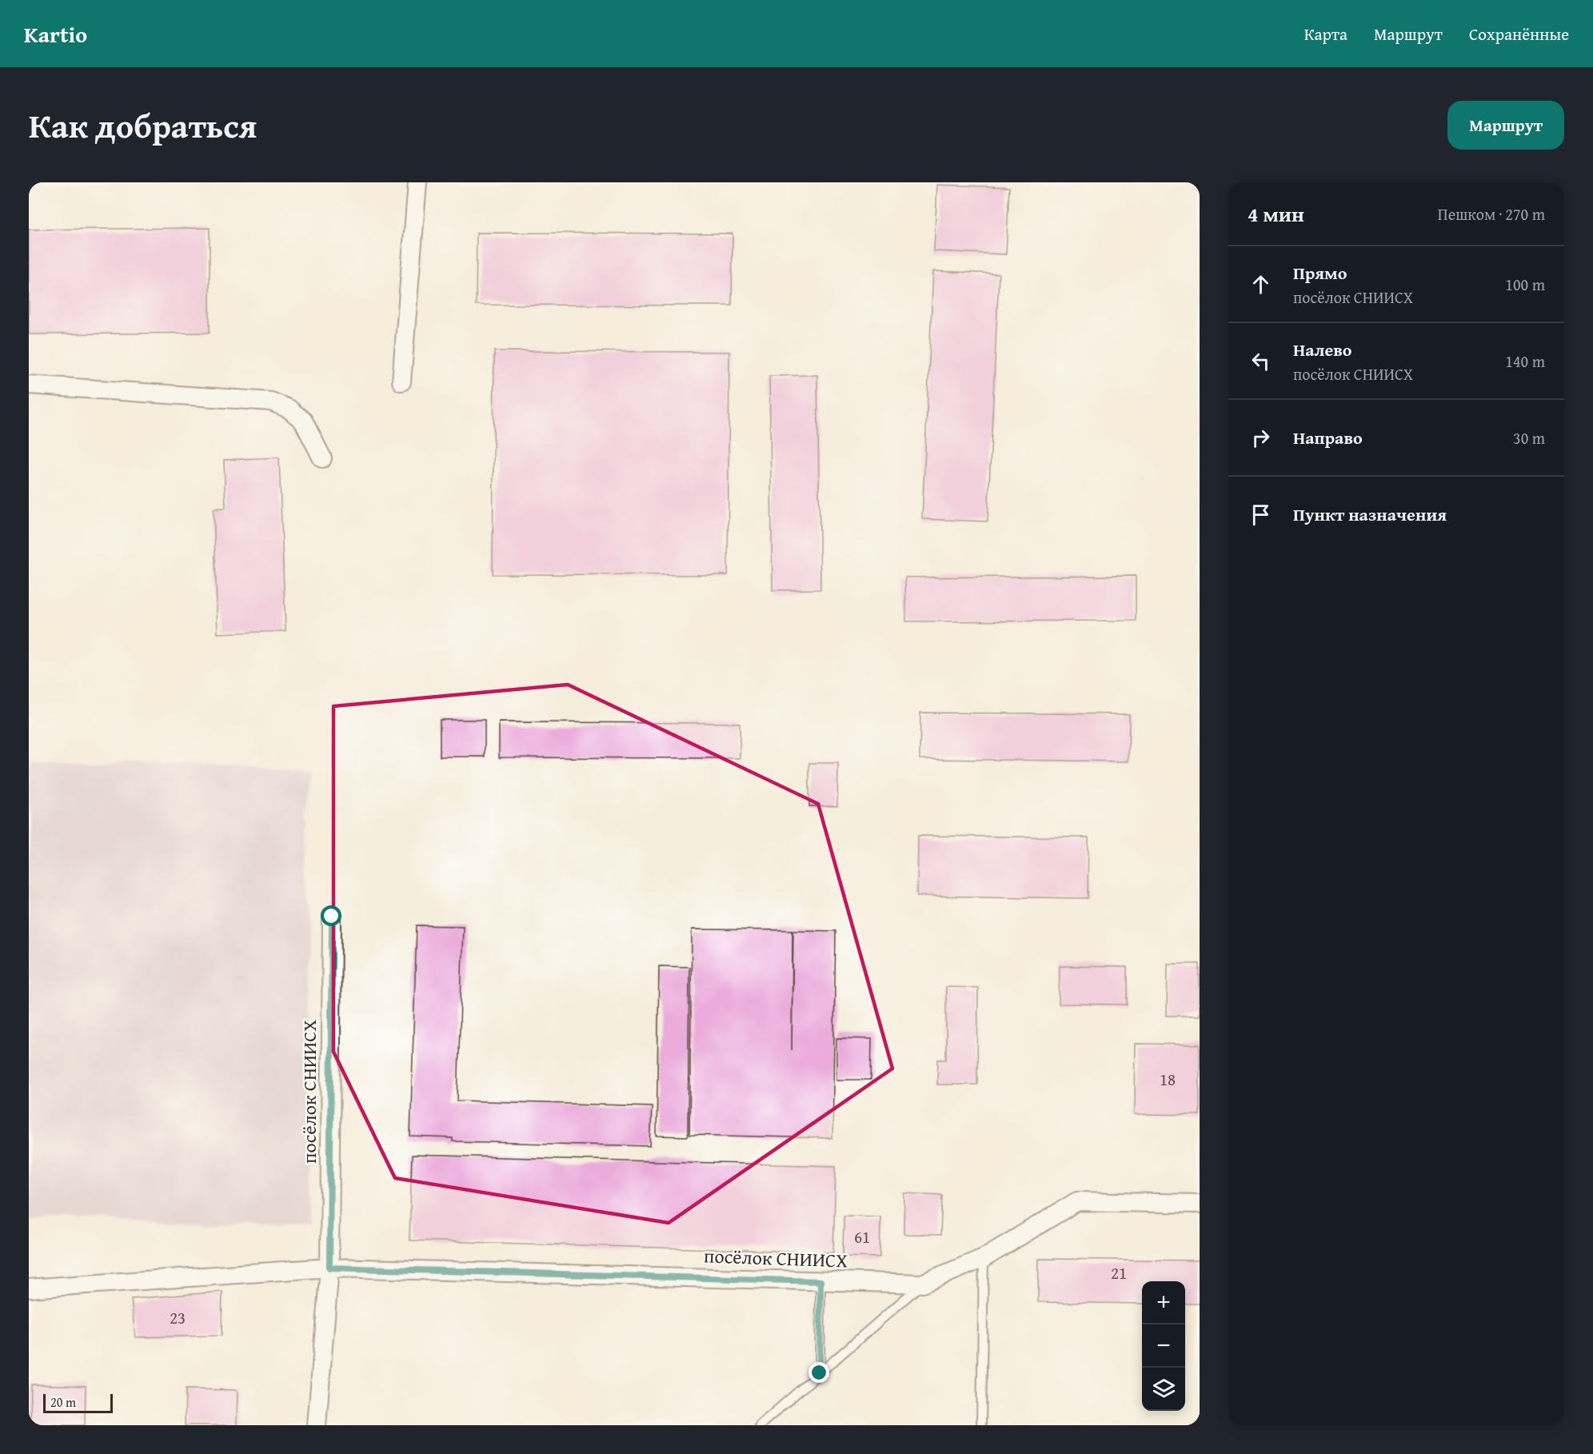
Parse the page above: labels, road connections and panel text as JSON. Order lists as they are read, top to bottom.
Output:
{
  "streets": {
    "street": ["посёлок СНИИСХ"]
  },
  "house_numbers": [
    "18",
    "61",
    "21",
    "23"
  ],
  "scale_bar": "20 m",
  "page": {
    "header": "Kartio",
    "nav": ["Карта", "Маршрут", "Сохранённые"],
    "title": "Как добраться",
    "buttons": "Маршрут",
    "heading": ["4 мин", "Пешком · 270 m"],
    "list": [
      ["Прямо", "посёлок СНИИСХ", "100 m"],
      ["Налево", "посёлок СНИИСХ", "140 m"],
      ["Направо", "30 m"],
      "Пункт назначения"
    ],
    "map_buttons": ["+", "−"],
    "scale": "20 m"
  }
}
